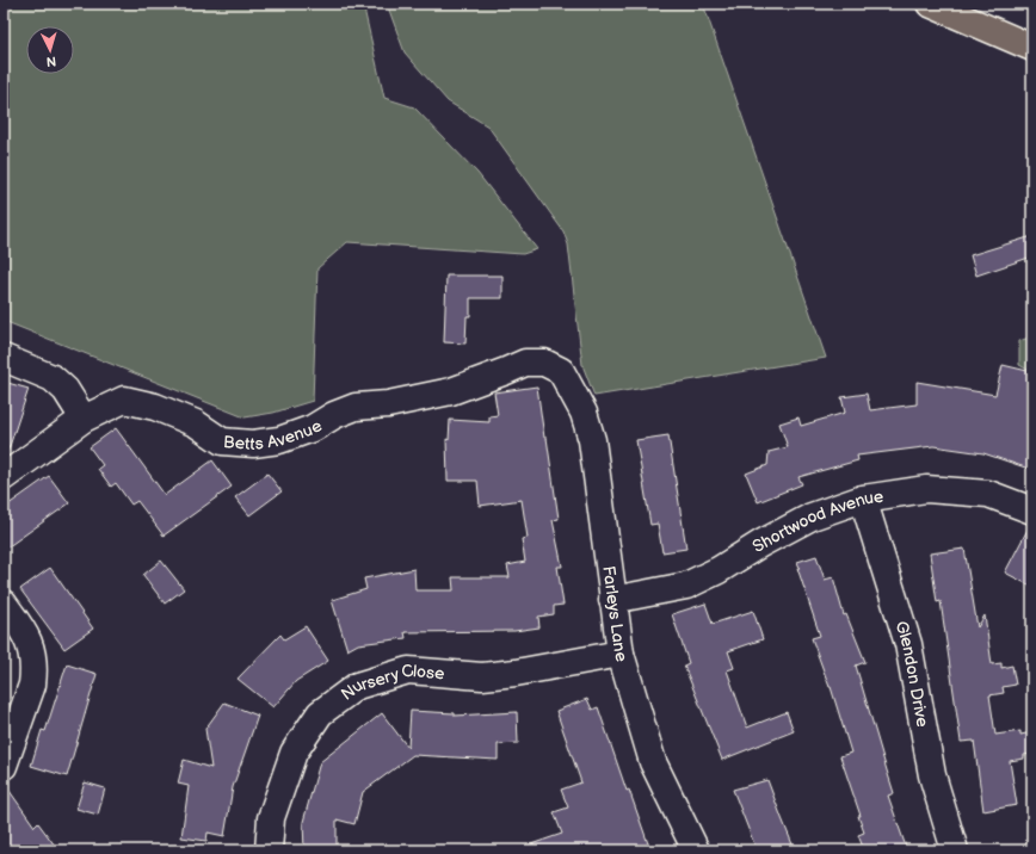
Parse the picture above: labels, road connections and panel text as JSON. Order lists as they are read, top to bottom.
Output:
{
  "streets": {
    "street": [
      "Betts Avenue",
      "Shortwood Avenue",
      "Farleys Lane",
      "Glendon Drive",
      "Nursery Close"
    ]
  },
  "crossings": [
    ["Betts Avenue", "Farleys Lane"],
    ["Shortwood Avenue", "Farleys Lane"],
    ["Shortwood Avenue", "Glendon Drive"],
    ["Farleys Lane", "Nursery Close"]
  ],
  "north": "bottom"
}
